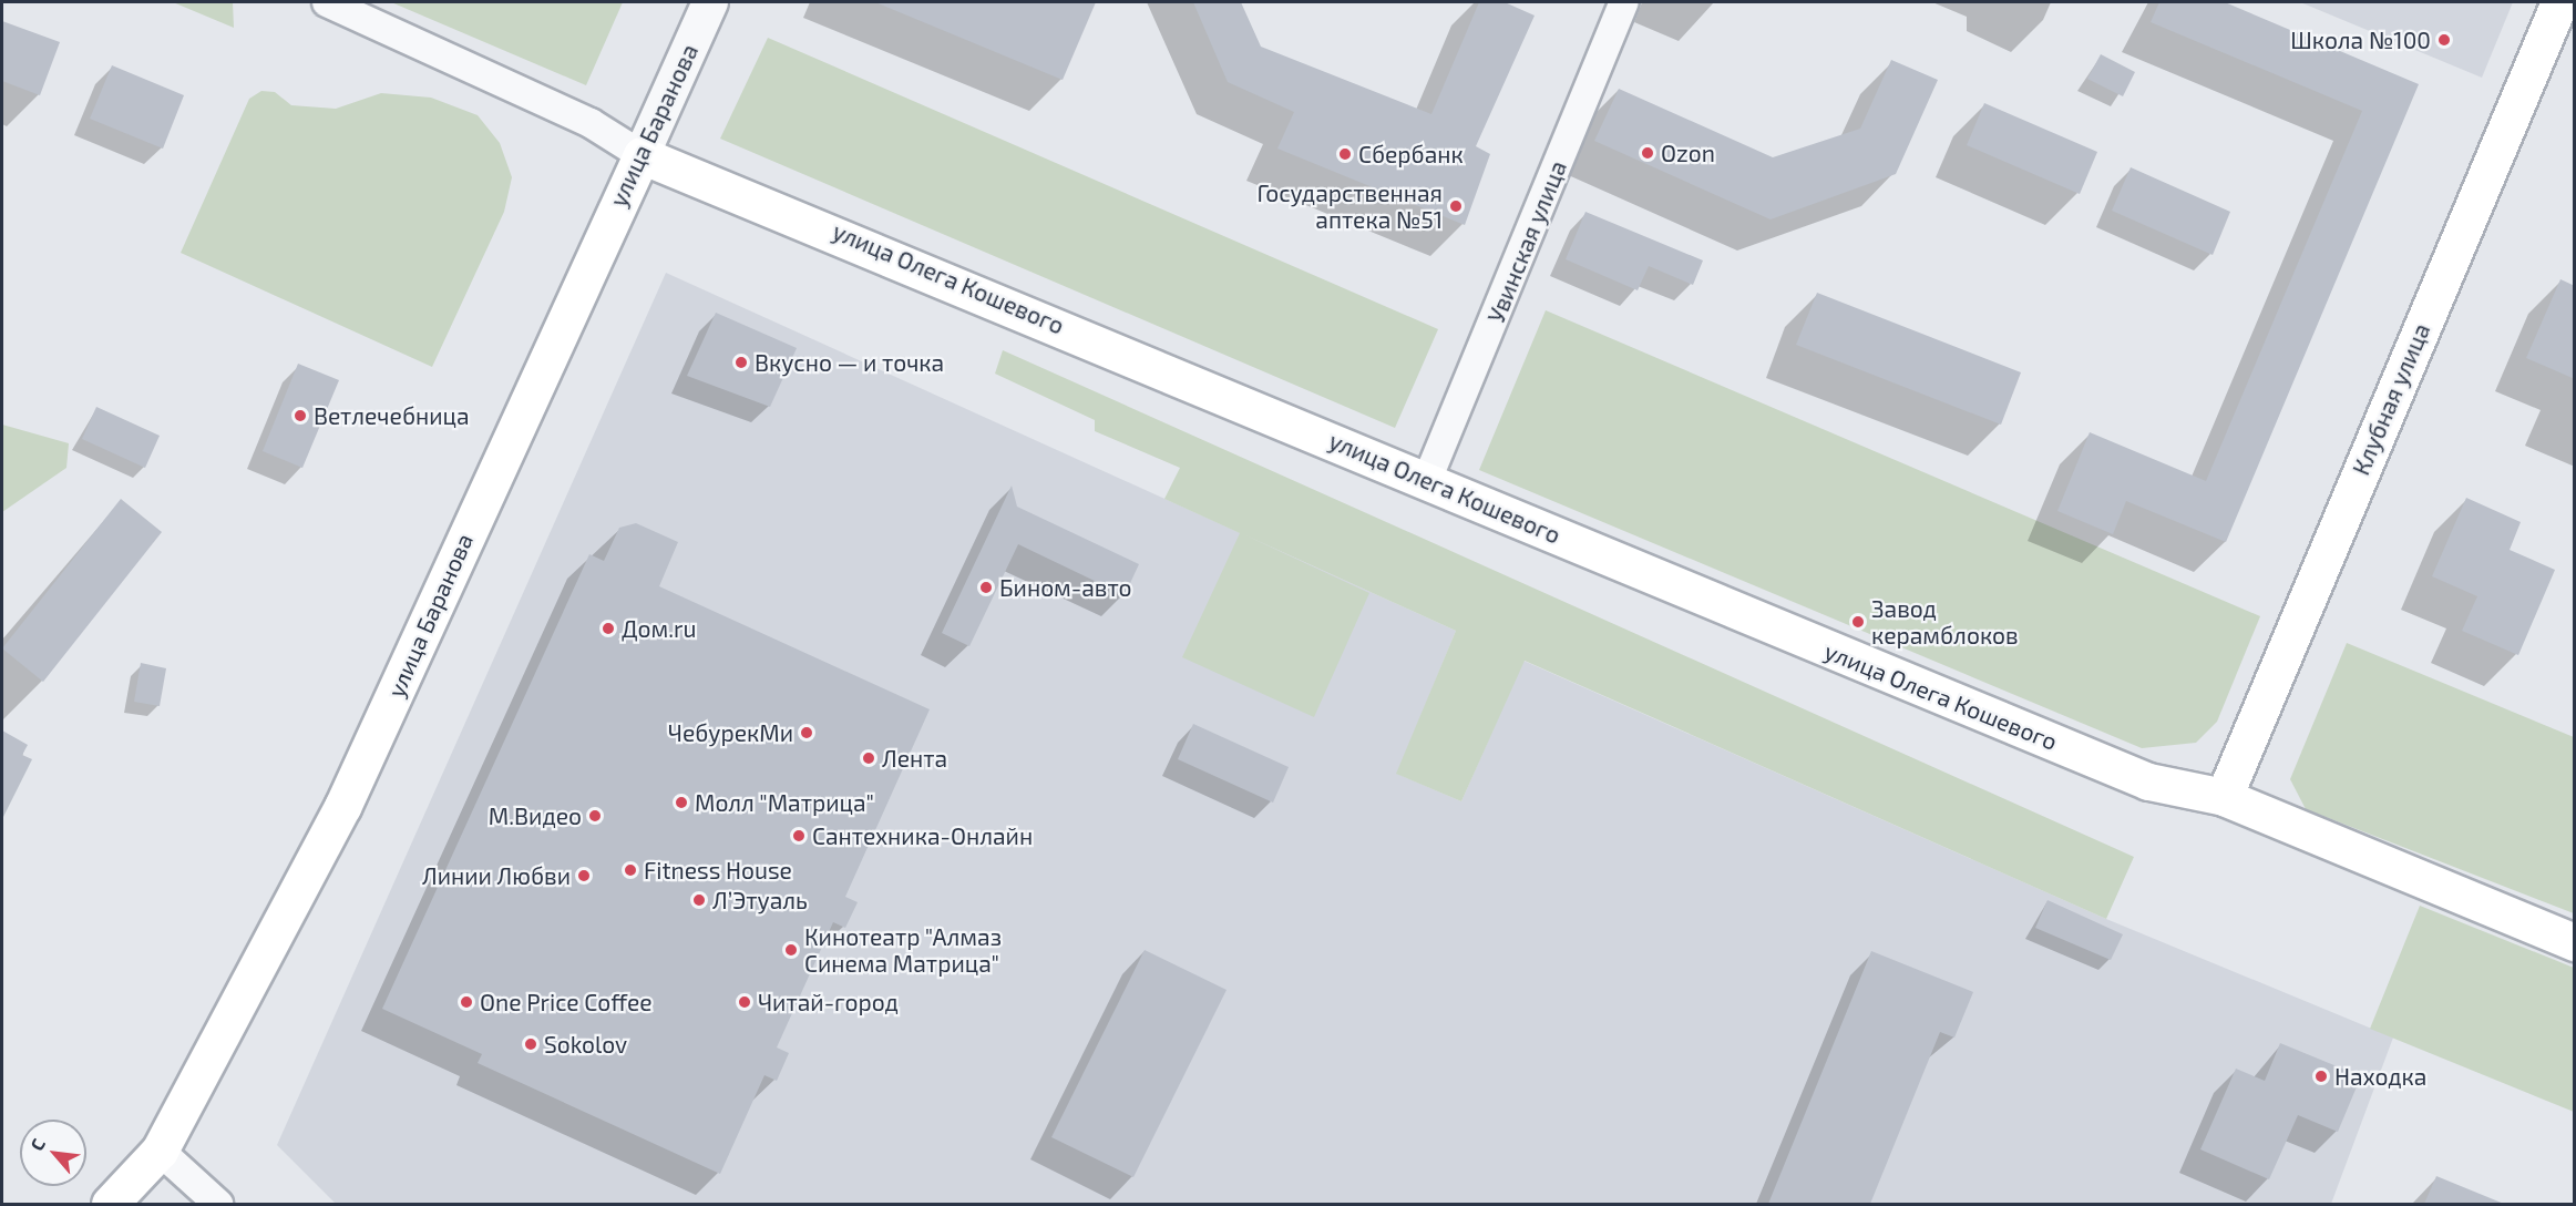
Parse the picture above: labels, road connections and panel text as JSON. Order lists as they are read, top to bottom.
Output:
{
  "streets": {
    "main road": ["улица Баранова", "улица Олега Кошевого", "Клубная улица"],
    "street": ["Увинская улица"]
  },
  "crossings": [
    ["улица Баранова", "улица Олега Кошевого"],
    ["Увинская улица", "улица Олега Кошевого"],
    ["улица Олега Кошевого", "Клубная улица"]
  ],
  "places": [
    "Школа №100",
    "Ozon",
    "Сбербанк",
    "Государственная аптека №51",
    "Вкусно — и точка",
    "Ветлечебница",
    "Бином-авто",
    "Завод керамблоков",
    "Дом.ru",
    "ЧебурекМи",
    "Лента",
    "Молл \"Матрица\"",
    "М.Видео",
    "Сантехника-Онлайн",
    "Fitness House",
    "Линии Любви",
    "Л’Этуаль",
    "Кинотеатр \"Алмаз Синема Матрица\"",
    "One Price Coffee",
    "Читай-город",
    "Sokolov",
    "Находка"
  ],
  "north": "top left"
}
